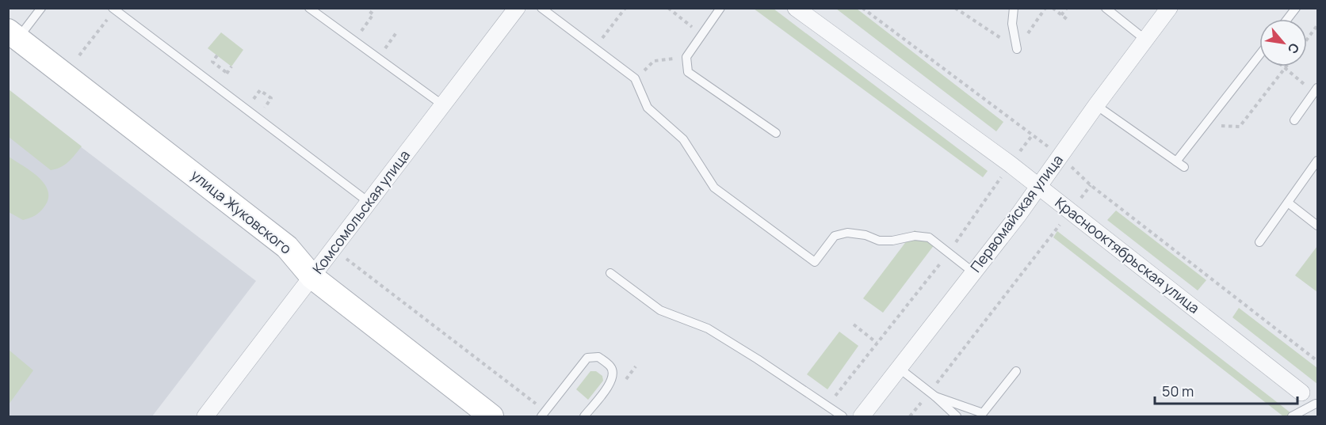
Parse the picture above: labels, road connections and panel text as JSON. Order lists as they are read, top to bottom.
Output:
{
  "streets": {
    "street": [
      "улица Жуковского",
      "Комсомольская улица",
      "Первомайская улица",
      "Краснооктябрьская улица"
    ]
  },
  "crossings": [
    ["улица Жуковского", "Комсомольская улица"],
    ["Первомайская улица", "Краснооктябрьская улица"]
  ],
  "scale_bar": "50 m",
  "north": "bottom right"
}
